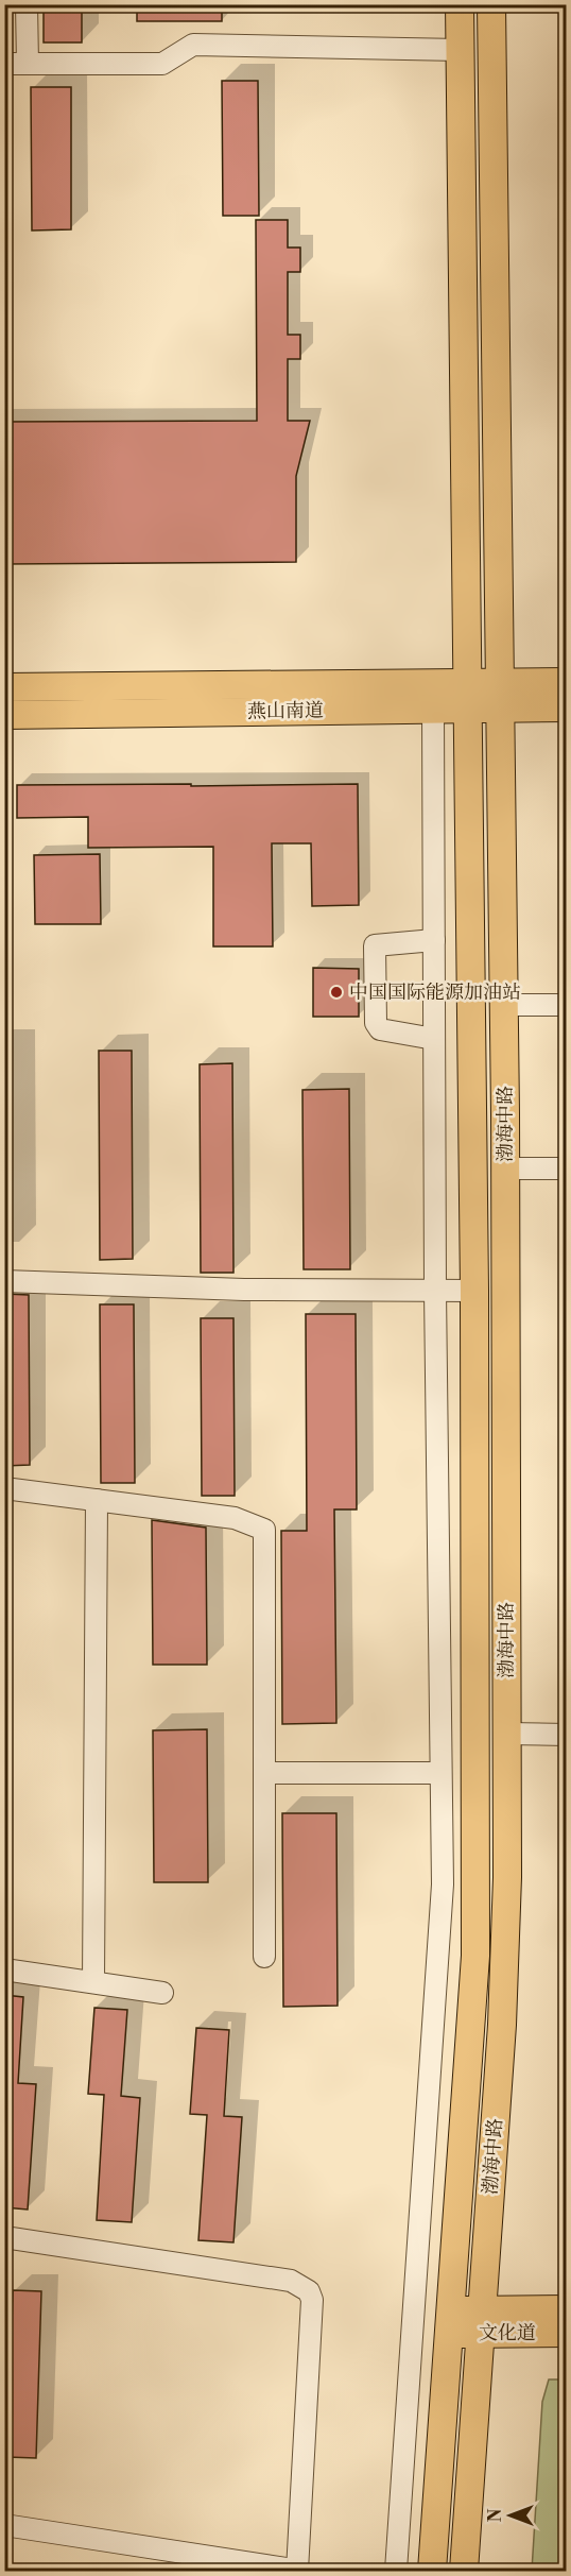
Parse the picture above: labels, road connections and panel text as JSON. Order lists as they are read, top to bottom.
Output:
{
  "streets": {
    "main road": ["燕山南道", "渤海中路", "文化道"]
  },
  "crossings": [
    ["燕山南道", "渤海中路"],
    ["渤海中路", "文化道"]
  ],
  "places": ["中国国际能源加油站"],
  "north": "left"
}
